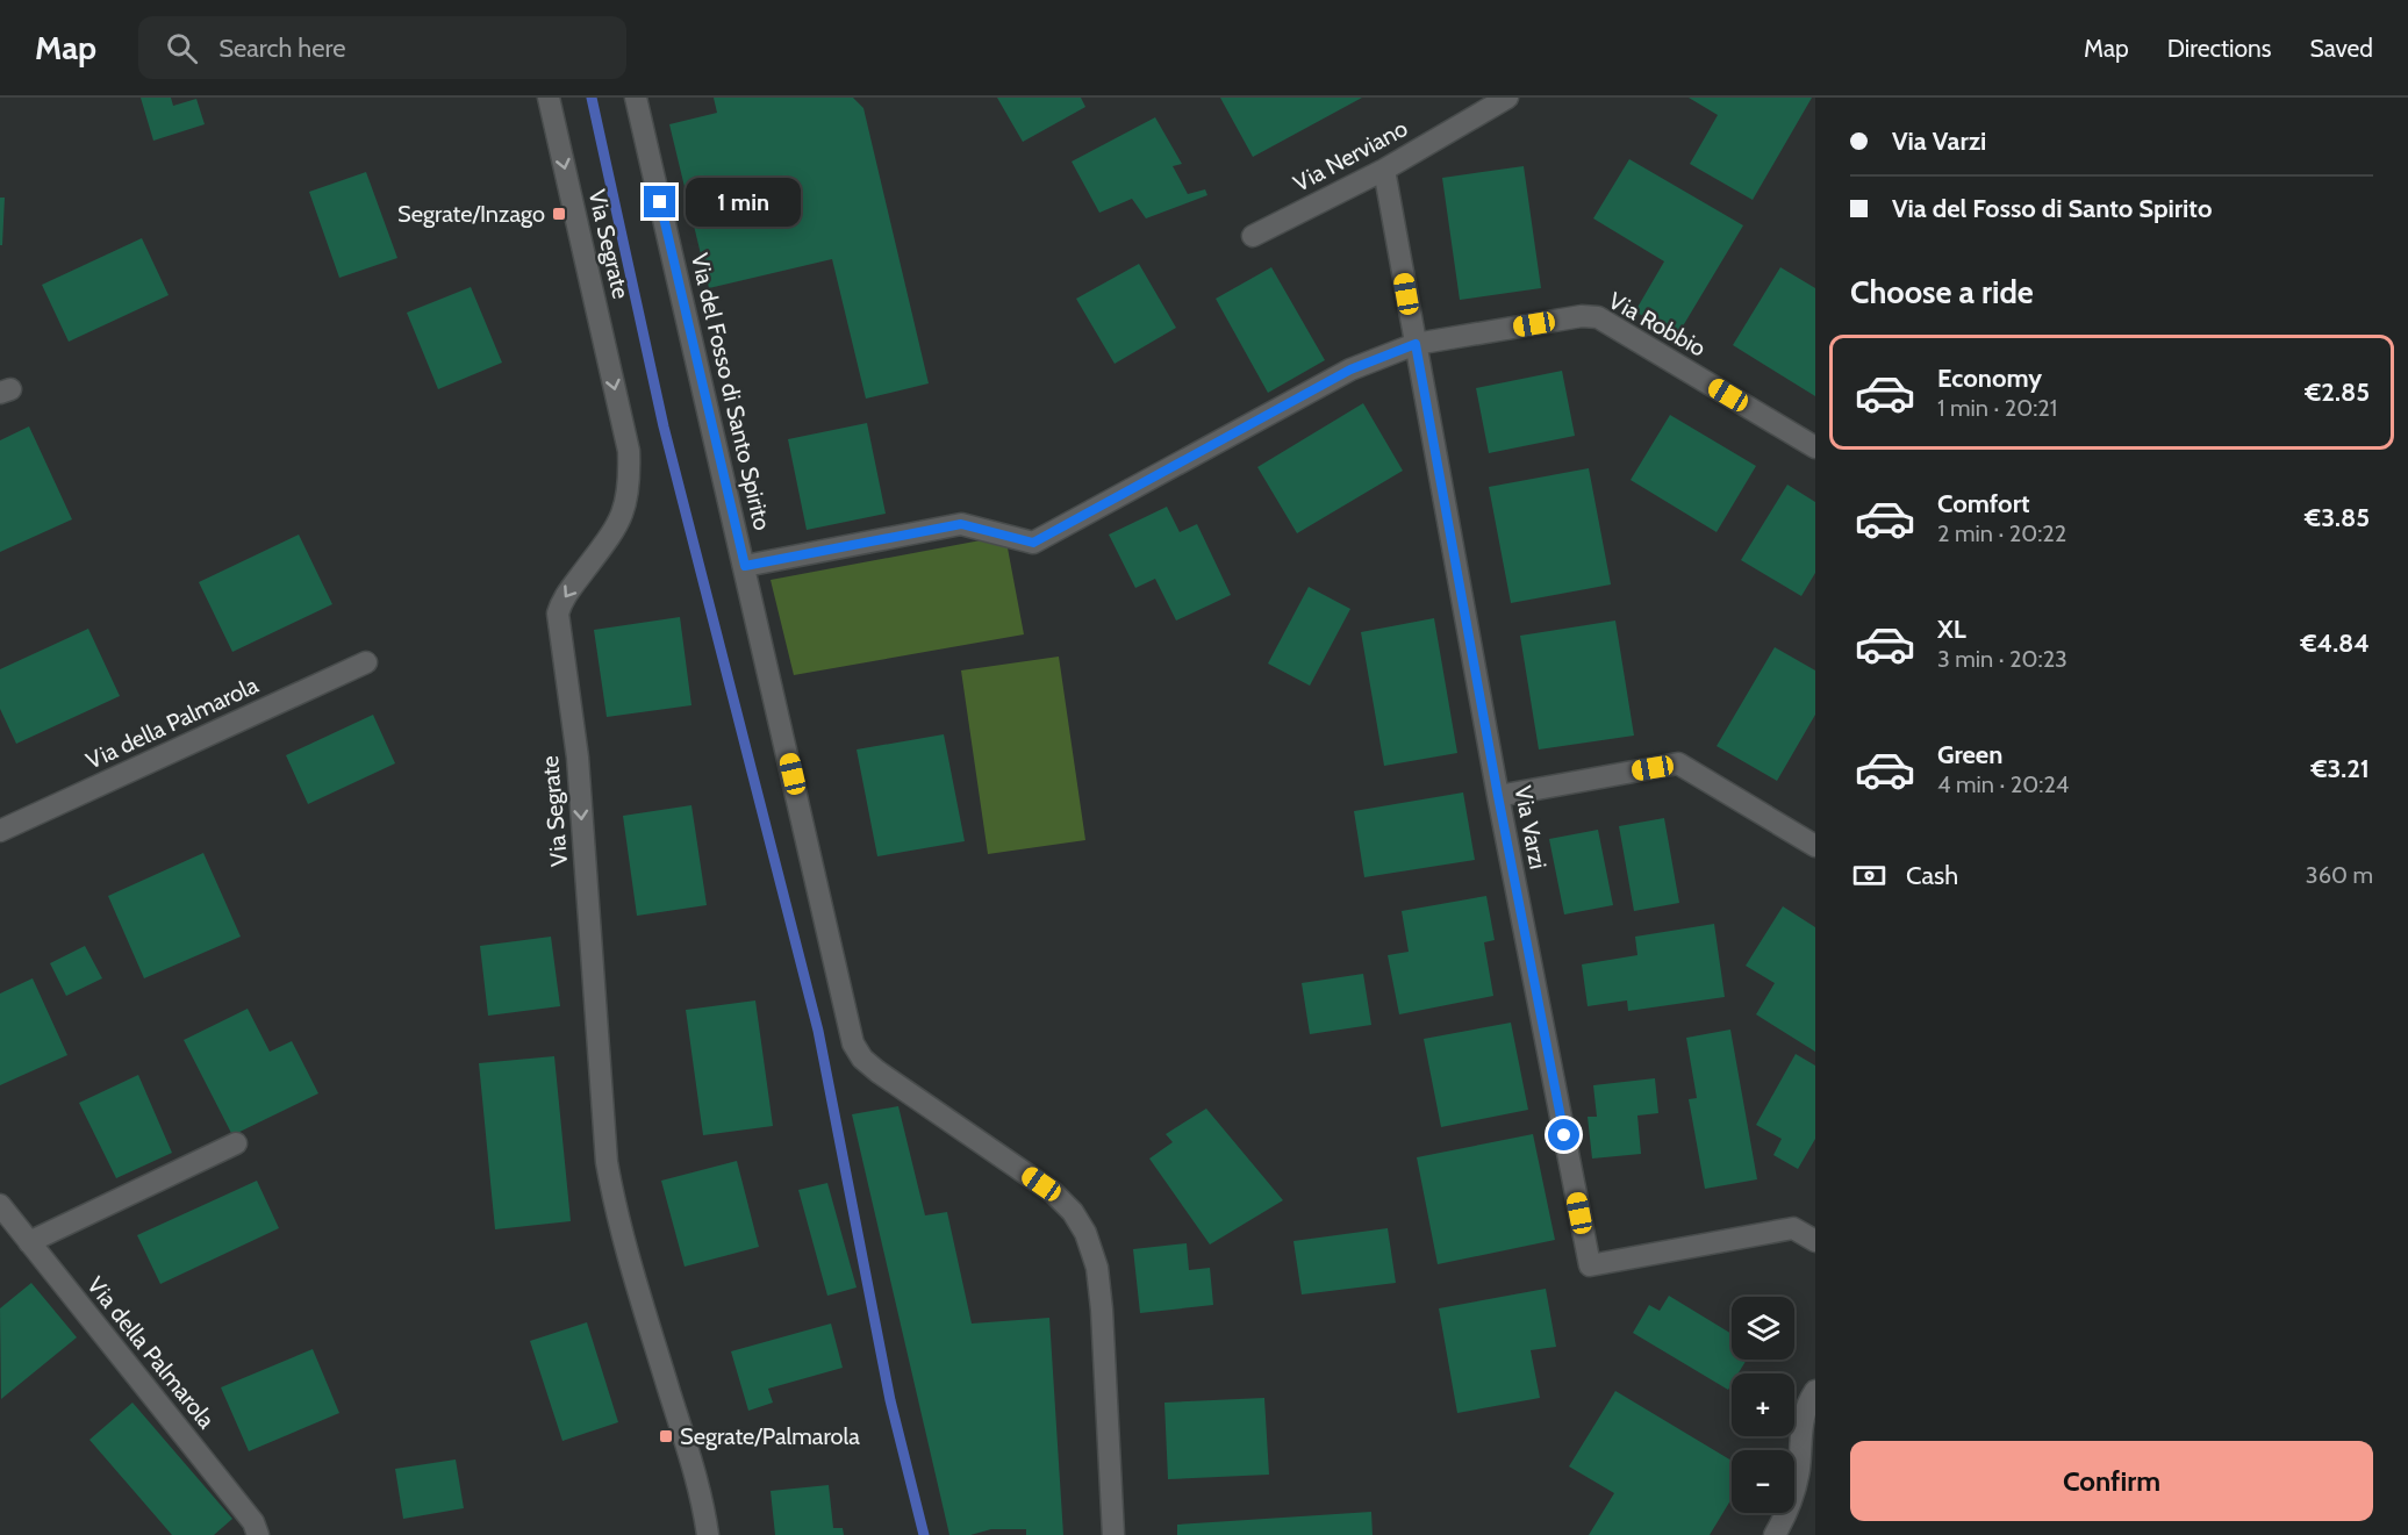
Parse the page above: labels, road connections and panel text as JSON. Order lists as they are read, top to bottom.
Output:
{
  "streets": {
    "street": [
      "Via Nerviano",
      "Via Segrate",
      "Via Robbio",
      "Via del Fosso di Santo Spirito",
      "Via della Palmarola",
      "Via Varzi"
    ]
  },
  "crossings": [
    ["Via Nerviano", "Via Varzi"],
    ["Via Robbio", "Via del Fosso di Santo Spirito"],
    ["Via Robbio", "Via Varzi"]
  ],
  "one_way": ["Via Segrate"],
  "places": {
    "transit": ["Segrate/Inzago", "Segrate/Palmarola"]
  },
  "page": {
    "header": "Map",
    "search": "Search here",
    "nav": ["Map", "Directions", "Saved"],
    "banner": ["Via Varzi", "Via del Fosso di Santo Spirito"],
    "bubble": "1 min",
    "heading": "Choose a ride",
    "list": [
      {
        "name": "Economy",
        "note": "1 min · 20:21",
        "value": "€2.85"
      },
      {
        "name": "Comfort",
        "note": "2 min · 20:22",
        "value": "€3.85"
      },
      {
        "name": "XL",
        "note": "3 min · 20:23",
        "value": "€4.84"
      },
      {
        "name": "Green",
        "note": "4 min · 20:24",
        "value": "€3.21"
      }
    ],
    "pay": ["Cash", "360 m"],
    "map_buttons": ["+", "−"],
    "buttons": "Confirm"
  }
}
